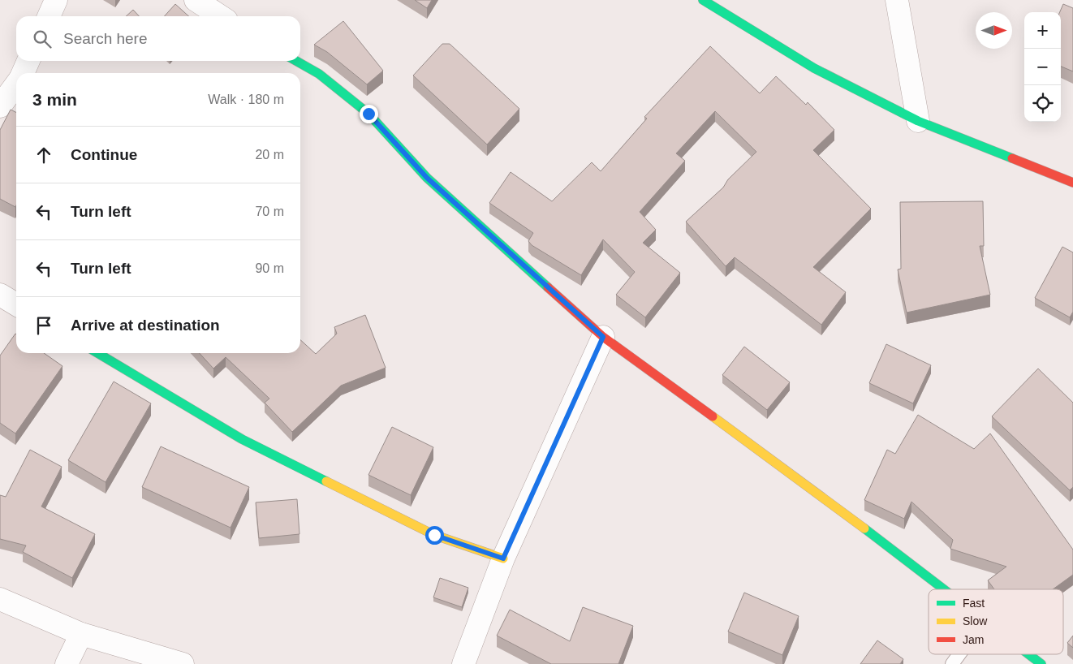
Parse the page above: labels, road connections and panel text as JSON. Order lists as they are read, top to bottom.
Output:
{
  "legend": ["Fast", "Slow", "Jam"],
  "north": "right",
  "page": {
    "map_buttons": ["+", "−"],
    "search": "Search here",
    "heading": ["3 min", "Walk · 180 m"],
    "list": [
      ["Continue", "20 m"],
      ["Turn left", "70 m"],
      ["Turn left", "90 m"],
      "Arrive at destination"
    ]
  }
}
